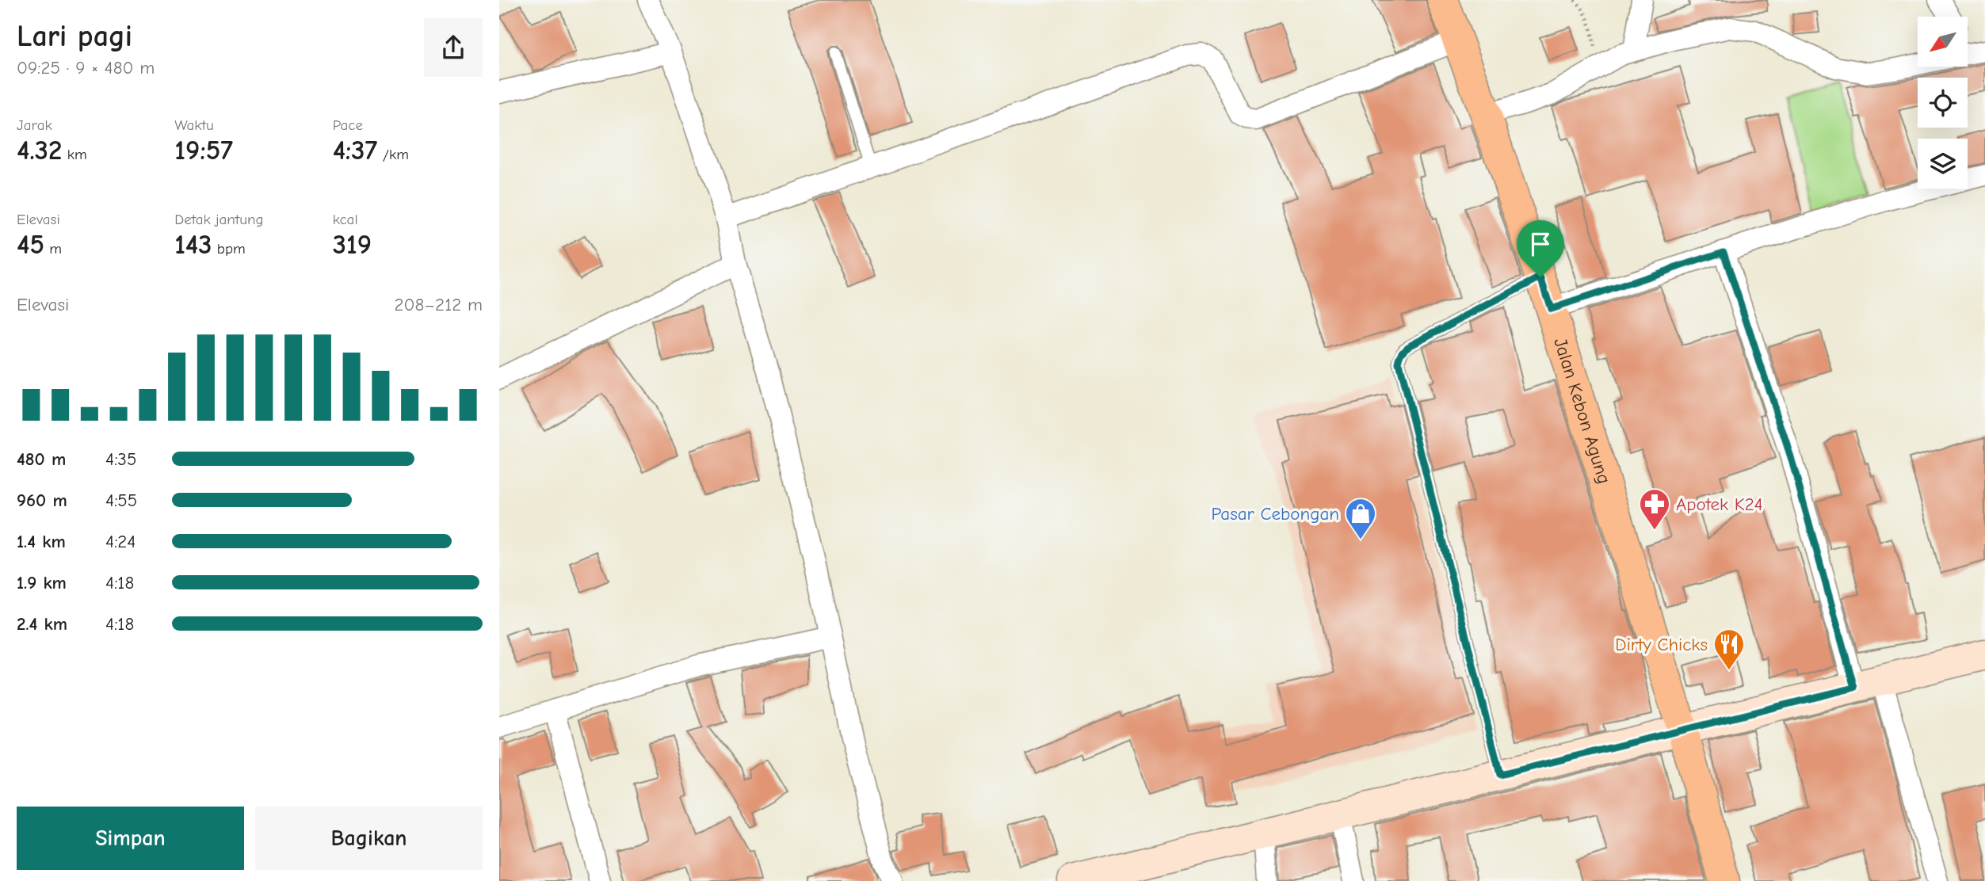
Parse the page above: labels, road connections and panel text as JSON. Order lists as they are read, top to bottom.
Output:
{
  "streets": {
    "main road": ["Jalan Kebon Agung"]
  },
  "places": {
    "pharmacy": ["Apotek K24"],
    "shop": ["Pasar Cebongan"],
    "restaurant": ["Dirty Chicks"]
  },
  "north": "bottom left",
  "page": {
    "heading": ["Lari pagi", "09:25 · 9 × 480 m"],
    "stats": [
      ["Jarak", "4.32 km"],
      ["Waktu", "19:57"],
      ["Pace", "4:37 /km"],
      ["Elevasi", "45 m"],
      ["Detak jantung", "143 bpm"],
      ["kcal", "319"]
    ],
    "chart": ["Elevasi", "208–212 m"],
    "list": [
      {
        "name": "480 m",
        "note": "4:35"
      },
      {
        "name": "960 m",
        "note": "4:55"
      },
      {
        "name": "1.4 km",
        "note": "4:24"
      },
      {
        "name": "1.9 km",
        "note": "4:18"
      },
      {
        "name": "2.4 km",
        "note": "4:18"
      }
    ],
    "buttons": ["Simpan", "Bagikan"]
  }
}
